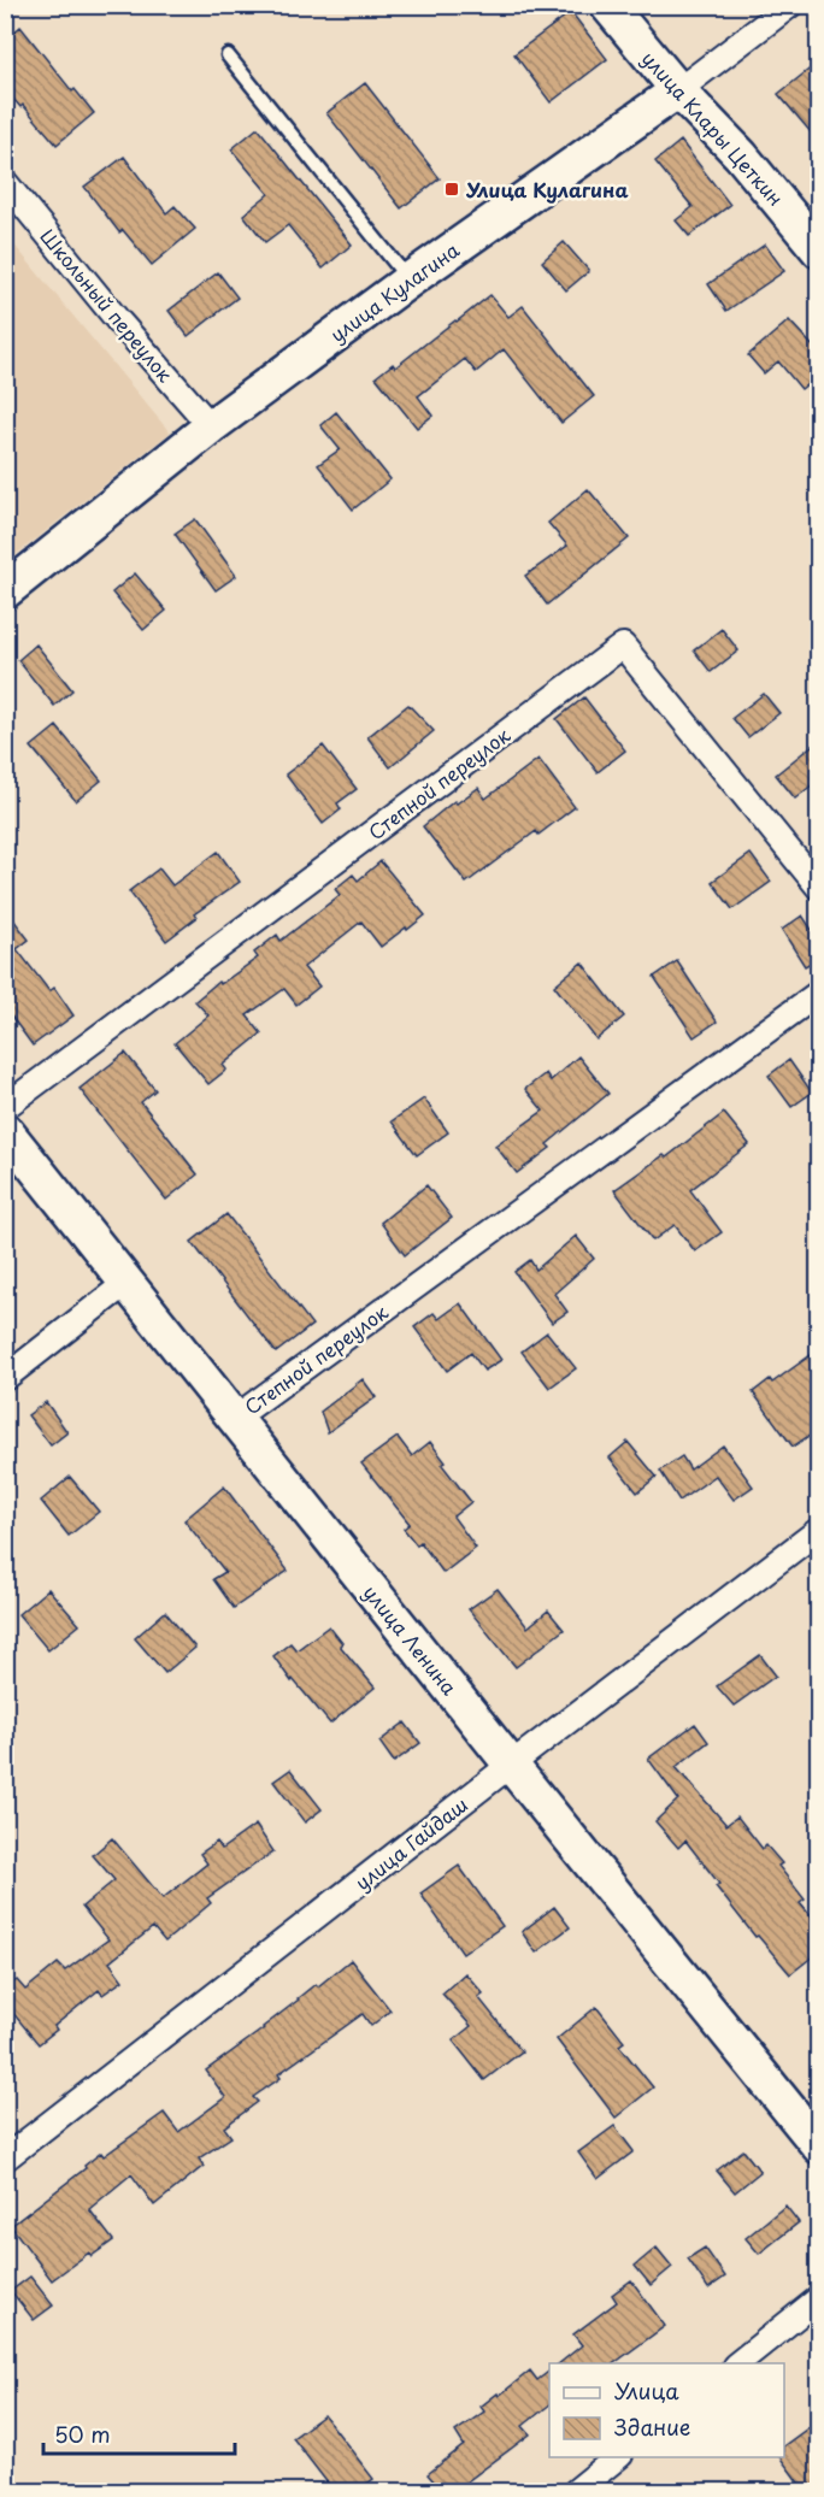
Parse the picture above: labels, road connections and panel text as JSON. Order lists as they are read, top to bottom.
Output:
{
  "streets": {
    "street": [
      "улица Клары Цеткин",
      "улица Кулагина",
      "Школьный переулок",
      "Степной переулок",
      "улица Ленина",
      "улица Гайдаш"
    ]
  },
  "crossings": [
    ["улица Клары Цеткин", "улица Кулагина"],
    ["улица Кулагина", "Школьный переулок"],
    ["Степной переулок", "улица Ленина"],
    ["улица Ленина", "улица Гайдаш"]
  ],
  "places": {
    "transit": ["Улица Кулагина"]
  },
  "legend": ["Улица", "Здание"],
  "scale_bar": "50 m"
}
